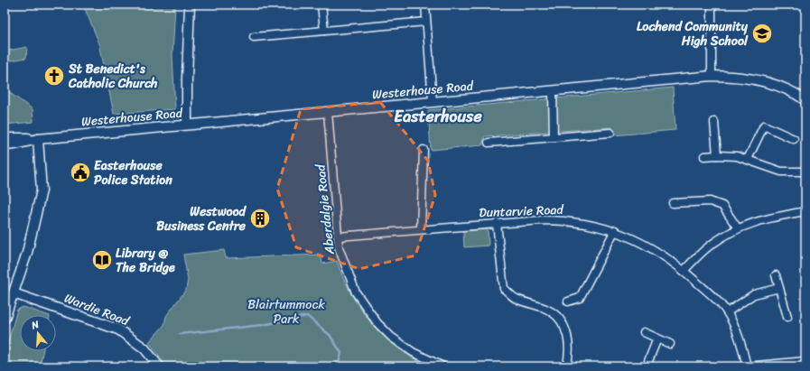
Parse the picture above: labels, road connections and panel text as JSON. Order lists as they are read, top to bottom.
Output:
{
  "streets": {
    "street": [
      "Westerhouse Road",
      "Aberdalgie Road",
      "Duntarvie Road",
      "Wardie Road"
    ]
  },
  "crossings": [
    ["Westerhouse Road", "Aberdalgie Road"],
    ["Aberdalgie Road", "Duntarvie Road"]
  ],
  "districts": ["Easterhouse"],
  "parks": ["Blairtummock Park"],
  "places": {
    "school or university": ["Lochend Community High School"],
    "church": ["St Benedict's Catholic Church"],
    "public building": ["Easterhouse Police Station"],
    "building": ["Westwood Business Centre"],
    "library": ["Library @ The Bridge"]
  },
  "north": "top"
}
